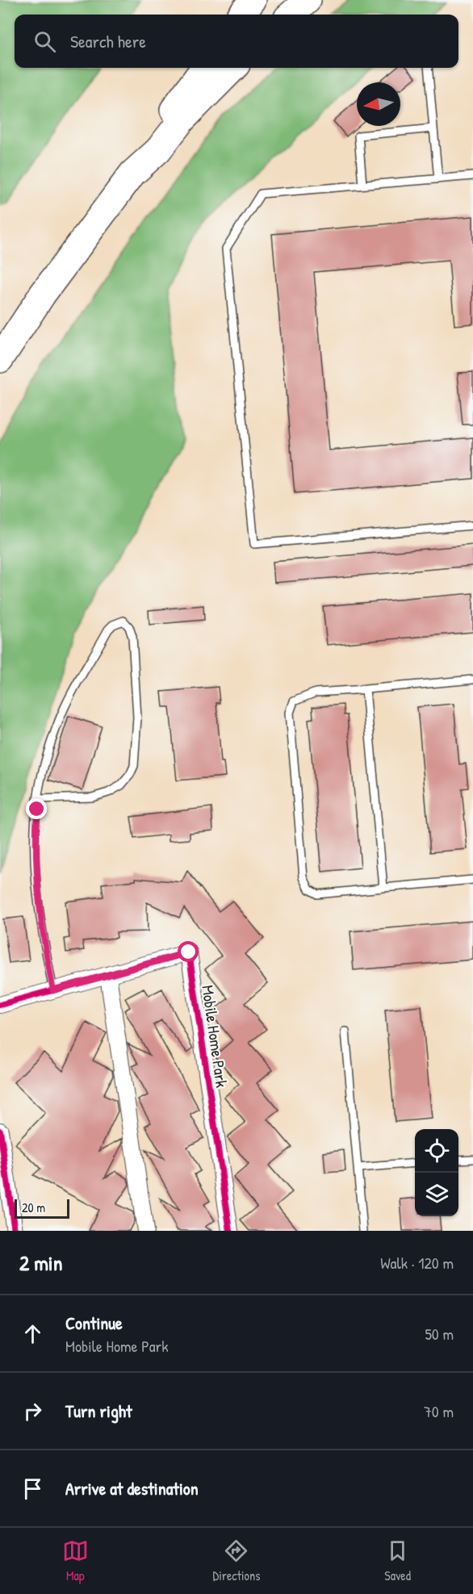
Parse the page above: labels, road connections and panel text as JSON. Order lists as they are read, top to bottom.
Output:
{
  "streets": {
    "street": ["Mobile Home Park"]
  },
  "scale_bar": "20 m",
  "north": "left",
  "page": {
    "search": "Search here",
    "scale": "20 m",
    "heading": ["2 min", "Walk · 120 m"],
    "list": [
      ["Continue", "Mobile Home Park", "50 m"],
      ["Turn right", "70 m"],
      "Arrive at destination"
    ],
    "nav": ["Map", "Directions", "Saved"]
  }
}
